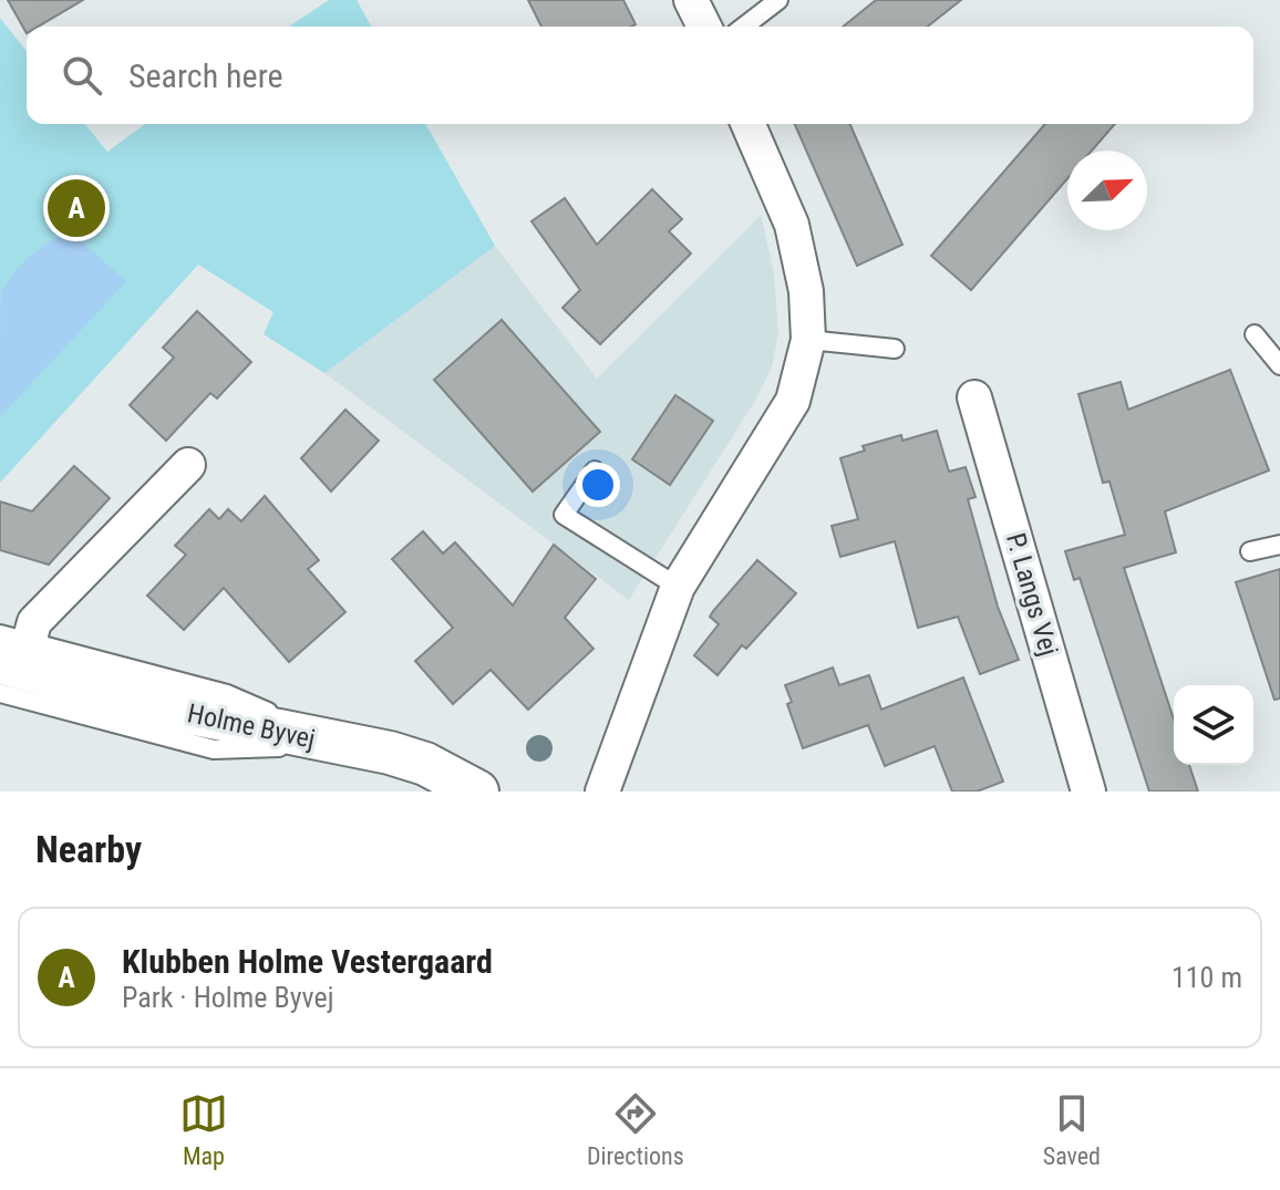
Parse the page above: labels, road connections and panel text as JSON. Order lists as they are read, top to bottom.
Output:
{
  "streets": {
    "street": ["P. Langs Vej", "Holme Byvej"]
  },
  "north": "top right",
  "page": {
    "search": "Search here",
    "pins": "A",
    "heading": "Nearby",
    "list": [
      {
        "mark": "A",
        "name": "Klubben Holme Vestergaard",
        "note": "Park · Holme Byvej",
        "value": "110 m"
      }
    ],
    "nav": ["Map", "Directions", "Saved"]
  }
}
